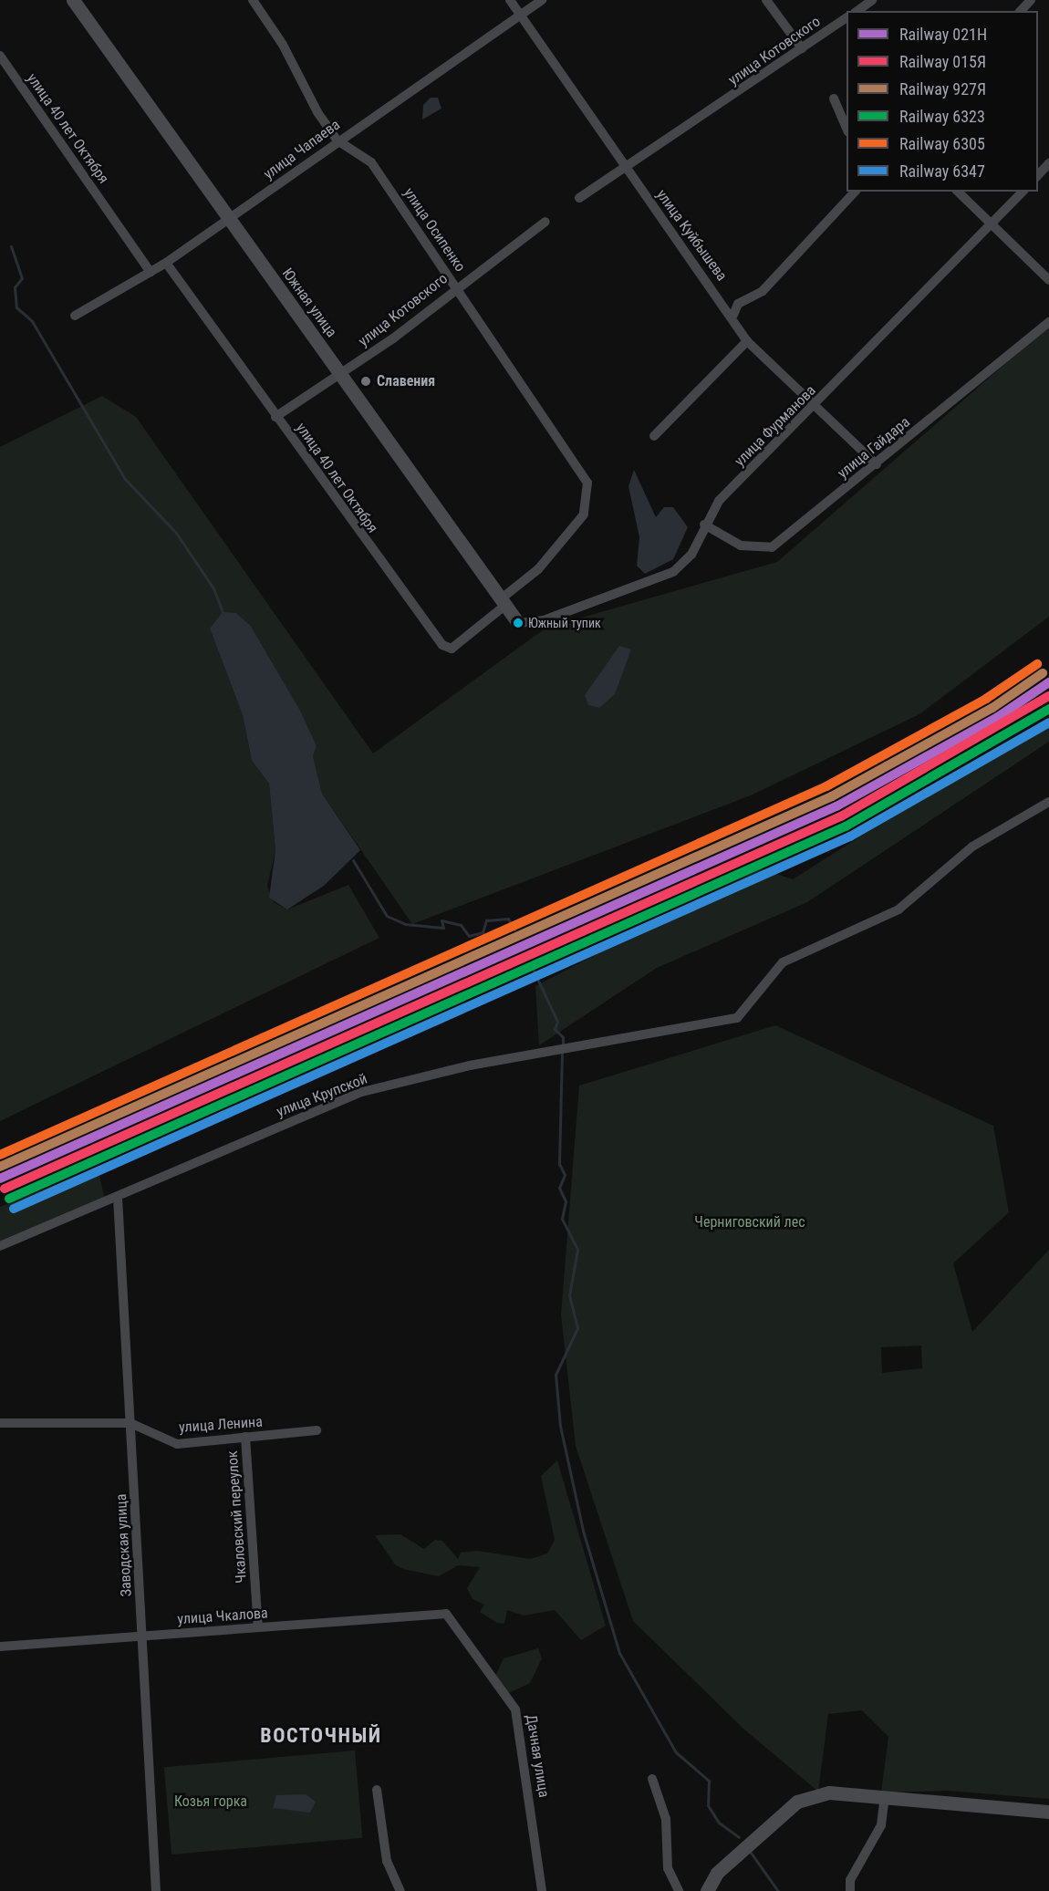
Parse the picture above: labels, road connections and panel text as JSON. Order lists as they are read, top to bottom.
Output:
{
  "streets": {
    "street": [
      "улица Котовского",
      "улица 40 лет Октября",
      "улица Чапаева",
      "улица Осипенко",
      "улица Куйбышева",
      "Южная улица",
      "улица Фурманова",
      "улица Гайдара",
      "улица Крупской",
      "улица Ленина",
      "Чкаловский переулок",
      "Заводская улица",
      "улица Чкалова",
      "Дачная улица"
    ]
  },
  "crossings": [
    ["улица Котовского", "улица 40 лет Октября"],
    ["улица Котовского", "улица Осипенко"],
    ["улица Котовского", "улица Куйбышева"],
    ["улица Котовского", "Южная улица"],
    ["улица 40 лет Октября", "улица Чапаева"],
    ["улица 40 лет Октября", "улица Осипенко"],
    ["улица 40 лет Октября", "Южная улица"],
    ["улица Чапаева", "улица Осипенко"],
    ["улица Чапаева", "улица Куйбышева"],
    ["улица Чапаева", "Южная улица"],
    ["улица Осипенко", "Южная улица"],
    ["улица Куйбышева", "улица Фурманова"],
    ["улица Куйбышева", "улица Гайдара"],
    ["Южная улица", "улица Фурманова"],
    ["улица Фурманова", "улица Гайдара"],
    ["улица Крупской", "Заводская улица"],
    ["улица Ленина", "Чкаловский переулок"],
    ["улица Ленина", "Заводская улица"],
    ["Чкаловский переулок", "улица Чкалова"],
    ["Заводская улица", "улица Чкалова"],
    ["улица Чкалова", "Дачная улица"]
  ],
  "districts": ["ВОСТОЧНЫЙ"],
  "parks": ["Черниговский лес", "Козья горка"],
  "places": ["Славения", "Южный тупик"],
  "lines": [
    "rail line 6305",
    "rail line 927Я",
    "rail line 021Н",
    "rail line 015Я",
    "rail line 6323",
    "rail line 6347"
  ],
  "legend": [
    "Railway 021Н",
    "Railway 015Я",
    "Railway 927Я",
    "Railway 6323",
    "Railway 6305",
    "Railway 6347"
  ]
}
